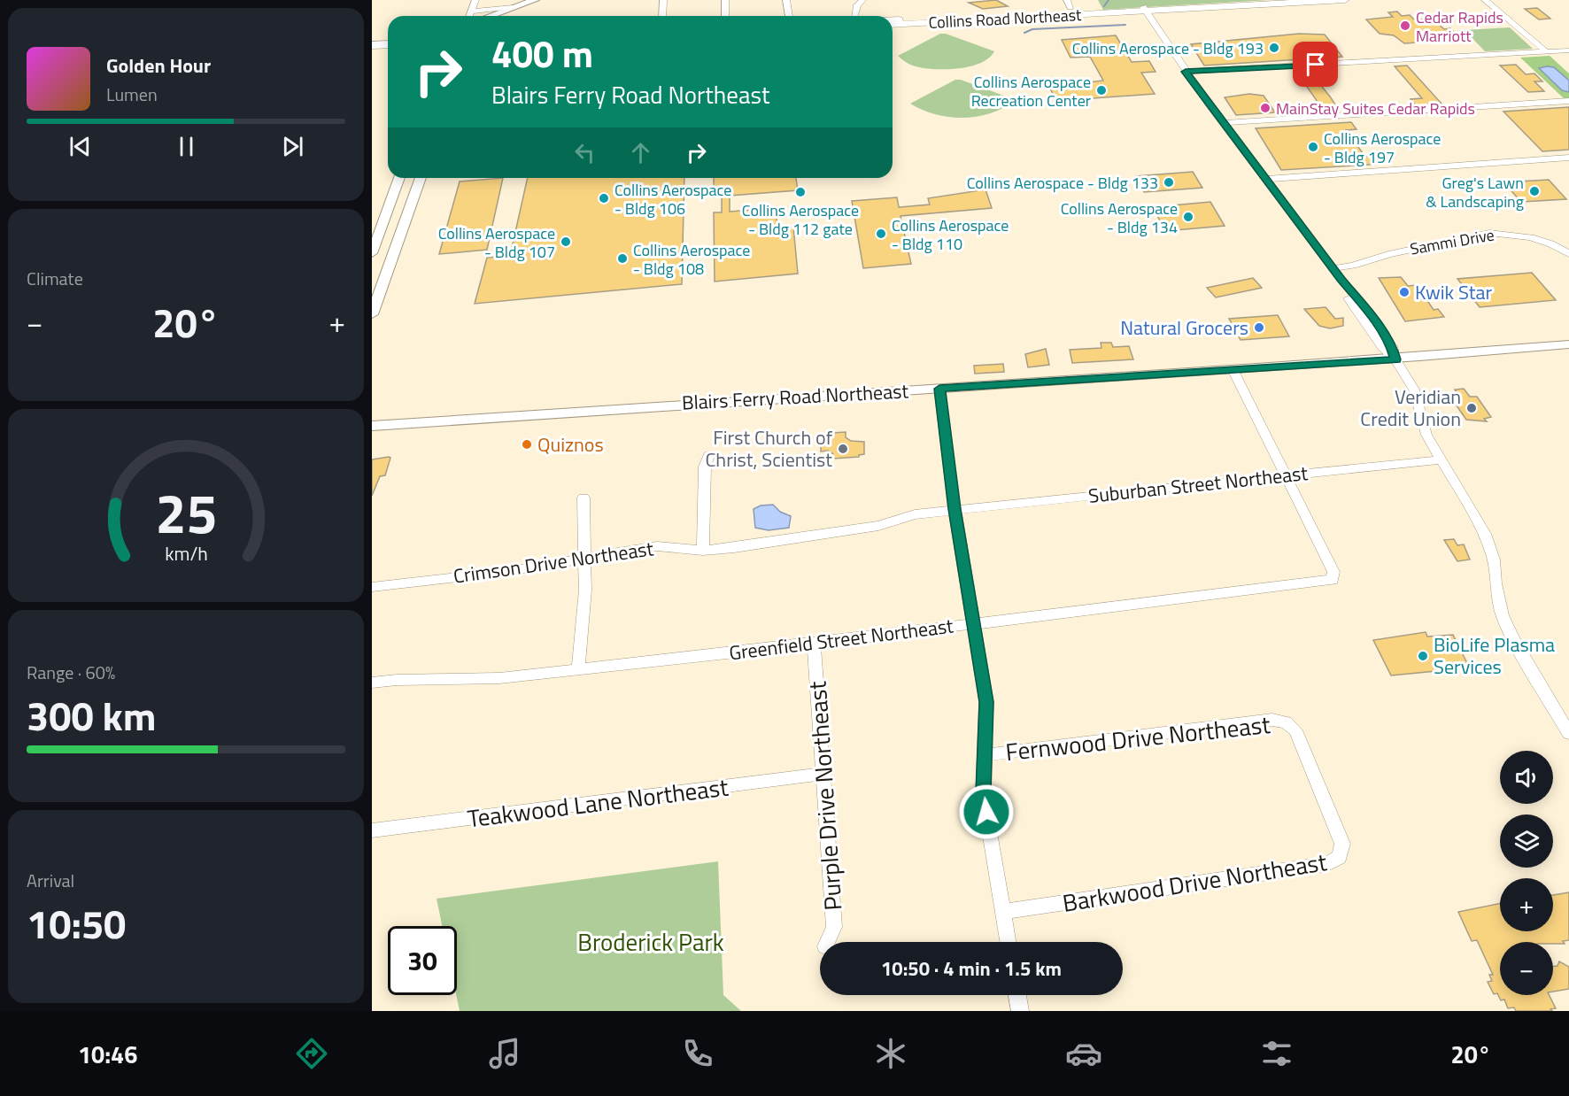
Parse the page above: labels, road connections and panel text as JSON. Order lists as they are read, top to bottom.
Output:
{
  "streets": {
    "highway": ["Collins Road Northeast"],
    "main road": ["Blairs Ferry Road Northeast"],
    "street": [
      "Sammi Drive",
      "Suburban Street Northeast",
      "Crimson Drive Northeast",
      "Greenfield Street Northeast",
      "Fernwood Drive Northeast",
      "Purple Drive Northeast",
      "Teakwood Lane Northeast",
      "Barkwood Drive Northeast"
    ]
  },
  "crossings": [
    ["Suburban Street Northeast", "Crimson Drive Northeast"],
    ["Suburban Street Northeast", "Greenfield Street Northeast"],
    ["Greenfield Street Northeast", "Purple Drive Northeast"],
    ["Fernwood Drive Northeast", "Barkwood Drive Northeast"],
    ["Purple Drive Northeast", "Teakwood Lane Northeast"]
  ],
  "parks": ["Broderick Park"],
  "places": [
    "Cedar Rapids Marriott",
    "Collins Aerospace - Bldg 193",
    "Collins Aerospace Recreation Center",
    "MainStay Suites Cedar Rapids",
    "Collins Aerospace - Bldg 197",
    "Collins Aerospace - Bldg 133",
    "Greg's Lawn & Landscaping",
    "Collins Aerospace - Bldg 112 gate",
    "Collins Aerospace - Bldg 106",
    "Collins Aerospace - Bldg 134",
    "Collins Aerospace - Bldg 110",
    "Collins Aerospace - Bldg 107",
    "Collins Aerospace - Bldg 108",
    "Kwik Star",
    "Natural Grocers",
    "Veridian Credit Union",
    "Quiznos",
    "First Church of Christ, Scientist",
    "BioLife Plasma Services"
  ],
  "page": {
    "turn": ["400 m", "Blairs Ferry Road Northeast"],
    "song": ["Golden Hour", "Lumen"],
    "tile": [
      "Climate",
      ["Range · 60%", "300 km"],
      ["Arrival", "10:50"]
    ],
    "heat": ["−", "20°", "+"],
    "map_buttons": ["+", "−"],
    "limit": "30",
    "trip": "10:50 · 4 min · 1.5 km",
    "tabs": ["10:46", "20°"],
    "gauge": ["25", "km/h"]
  }
}
